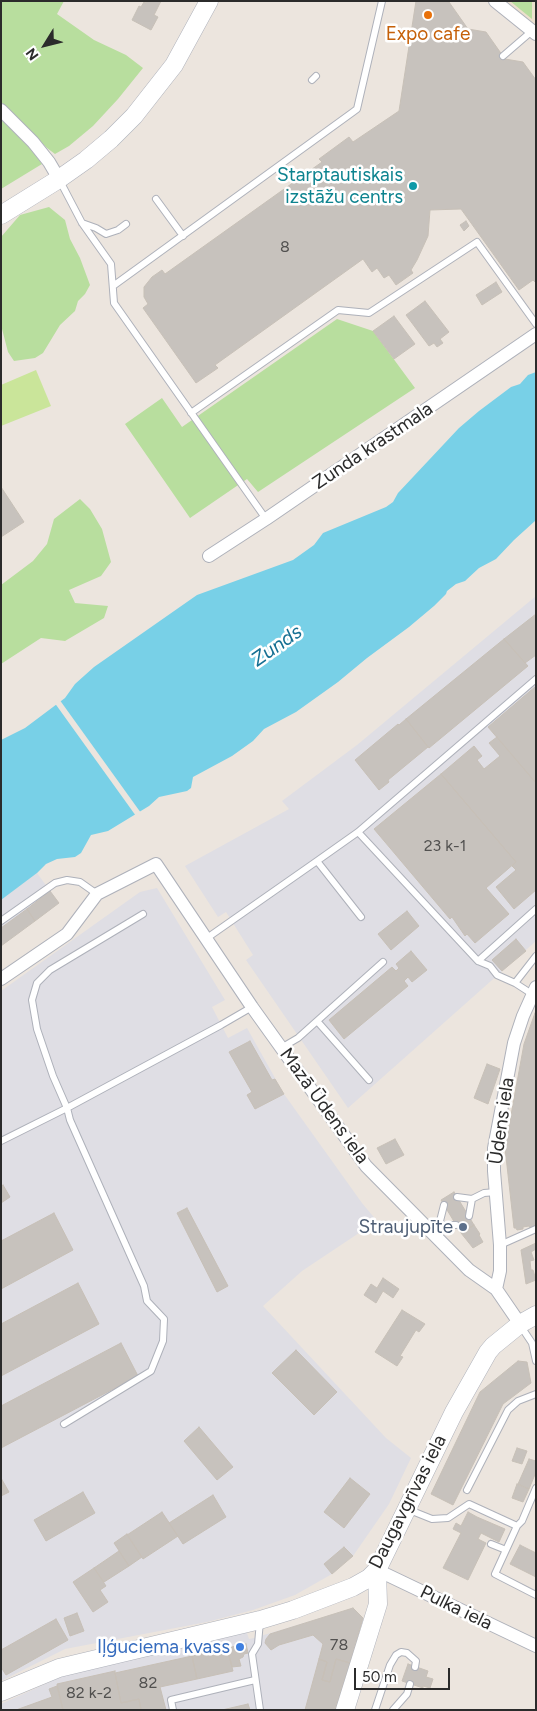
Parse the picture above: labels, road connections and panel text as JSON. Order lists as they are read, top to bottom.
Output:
{
  "streets": {
    "main road": ["Daugavgrīvas iela"],
    "street": [
      "Zunda krastmala",
      "Mazā Ūdens iela",
      "Ūdens iela",
      "Pulka iela"
    ]
  },
  "crossings": [
    ["Mazā Ūdens iela", "Ūdens iela"],
    ["Mazā Ūdens iela", "Daugavgrīvas iela"],
    ["Daugavgrīvas iela", "Pulka iela"]
  ],
  "water": ["Zunds"],
  "places": [
    "Expo cafe",
    "Starptautiskais izstāžu centrs",
    "Straujupīte",
    "Iļģuciema kvass"
  ],
  "house_numbers": [
    "8",
    "23 k-1",
    "78",
    "82",
    "82 k-2"
  ],
  "scale_bar": "50 m",
  "north": "bottom left"
}
